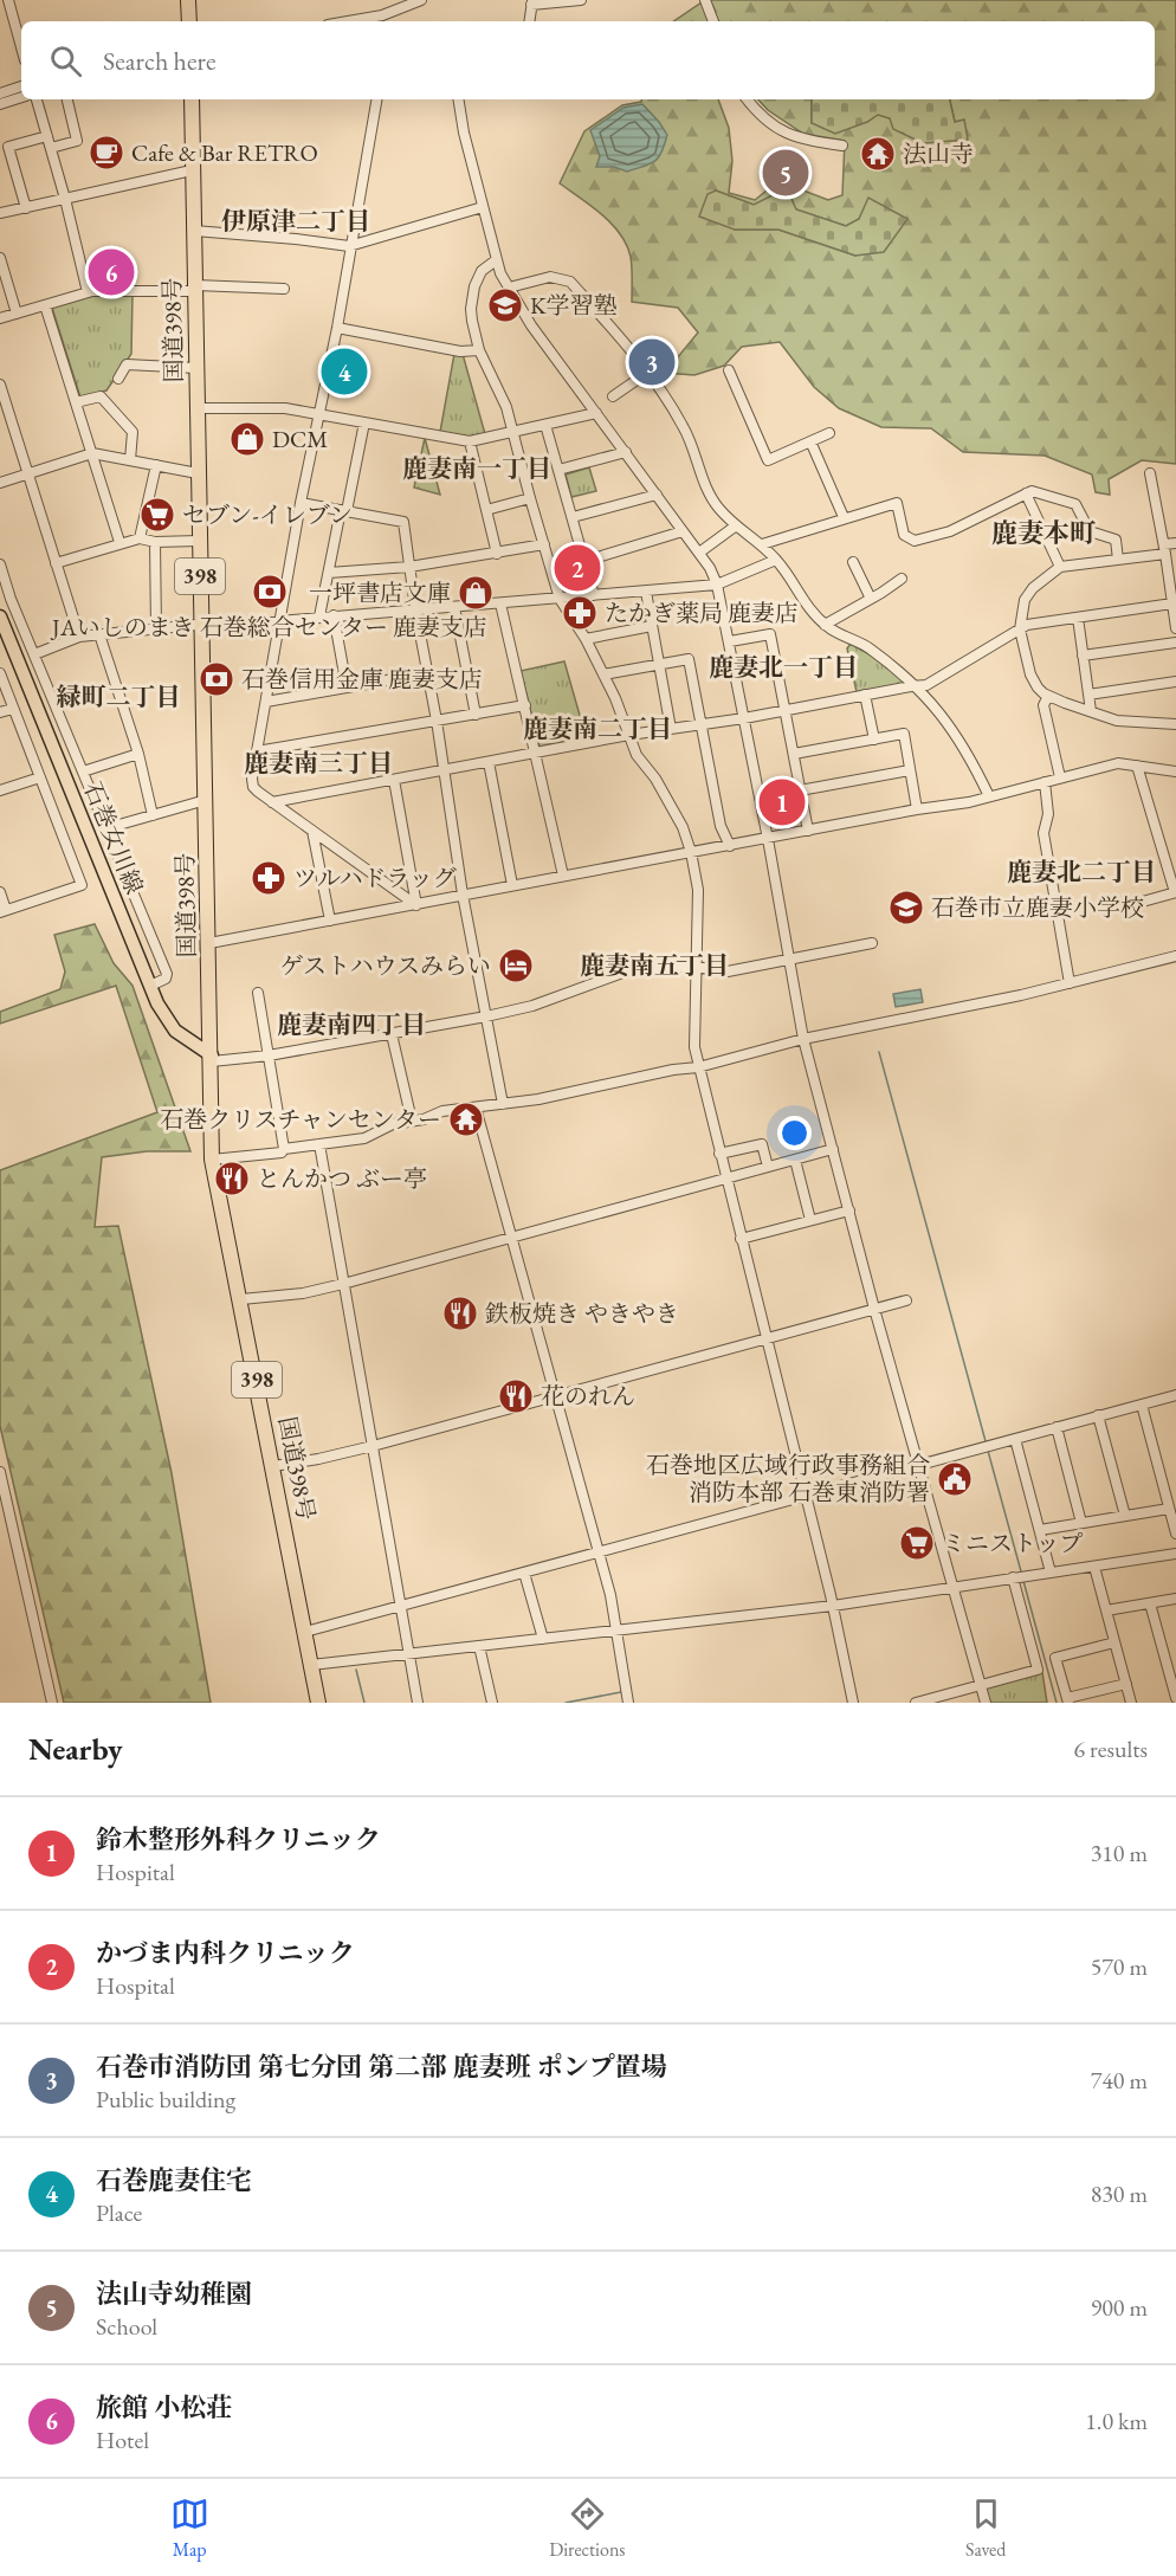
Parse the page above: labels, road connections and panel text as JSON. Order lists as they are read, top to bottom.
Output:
{
  "streets": {
    "highway": ["国道398号", "398"],
    "main road": ["石巻女川線"]
  },
  "crossings": [
    ["国道398号", "石巻女川線"]
  ],
  "districts": [
    "伊原津二丁目",
    "鹿妻南一丁目",
    "鹿妻本町",
    "鹿妻北一丁目",
    "緑町二丁目",
    "鹿妻南二丁目",
    "鹿妻南三丁目",
    "鹿妻北二丁目",
    "鹿妻南五丁目",
    "鹿妻南四丁目"
  ],
  "places": {
    "cafe": ["Cafe & Bar RETRO"],
    "temple": ["法山寺", "石巻クリスチャンセンター"],
    "school or university": ["K学習塾", "石巻市立鹿妻小学校"],
    "shop": ["DCM", "一坪書店文庫"],
    "supermarket": ["セブン-イレブン", "ミニストップ"],
    "bank": ["JAいしのまき 石巻総合センター 鹿妻支店", "石巻信用金庫 鹿妻支店"],
    "pharmacy": ["たかぎ薬局 鹿妻店", "ツルハドラッグ"],
    "hotel": ["ゲストハウスみらい"],
    "restaurant": ["とんかつ ぶー亭", "鉄板焼き やきやき", "花のれん"],
    "public building": ["石巻地区広域行政事務組合 消防本部 石巻東消防署"]
  },
  "page": {
    "search": "Search here",
    "pins": [
      "5",
      "6",
      "3",
      "4",
      "2",
      "1"
    ],
    "heading": ["Nearby", "6 results"],
    "list": [
      {
        "mark": "1",
        "name": "鈴木整形外科クリニック",
        "note": "Hospital",
        "value": "310 m"
      },
      {
        "mark": "2",
        "name": "かづま内科クリニック",
        "note": "Hospital",
        "value": "570 m"
      },
      {
        "mark": "3",
        "name": "石巻市消防団 第七分団 第二部 鹿妻班 ポンプ置場",
        "note": "Public building",
        "value": "740 m"
      },
      {
        "mark": "4",
        "name": "石巻鹿妻住宅",
        "note": "Place",
        "value": "830 m"
      },
      {
        "mark": "5",
        "name": "法山寺幼稚園",
        "note": "School",
        "value": "900 m"
      },
      {
        "mark": "6",
        "name": "旅館 小松荘",
        "note": "Hotel",
        "value": "1.0 km"
      }
    ],
    "nav": ["Map", "Directions", "Saved"]
  }
}
